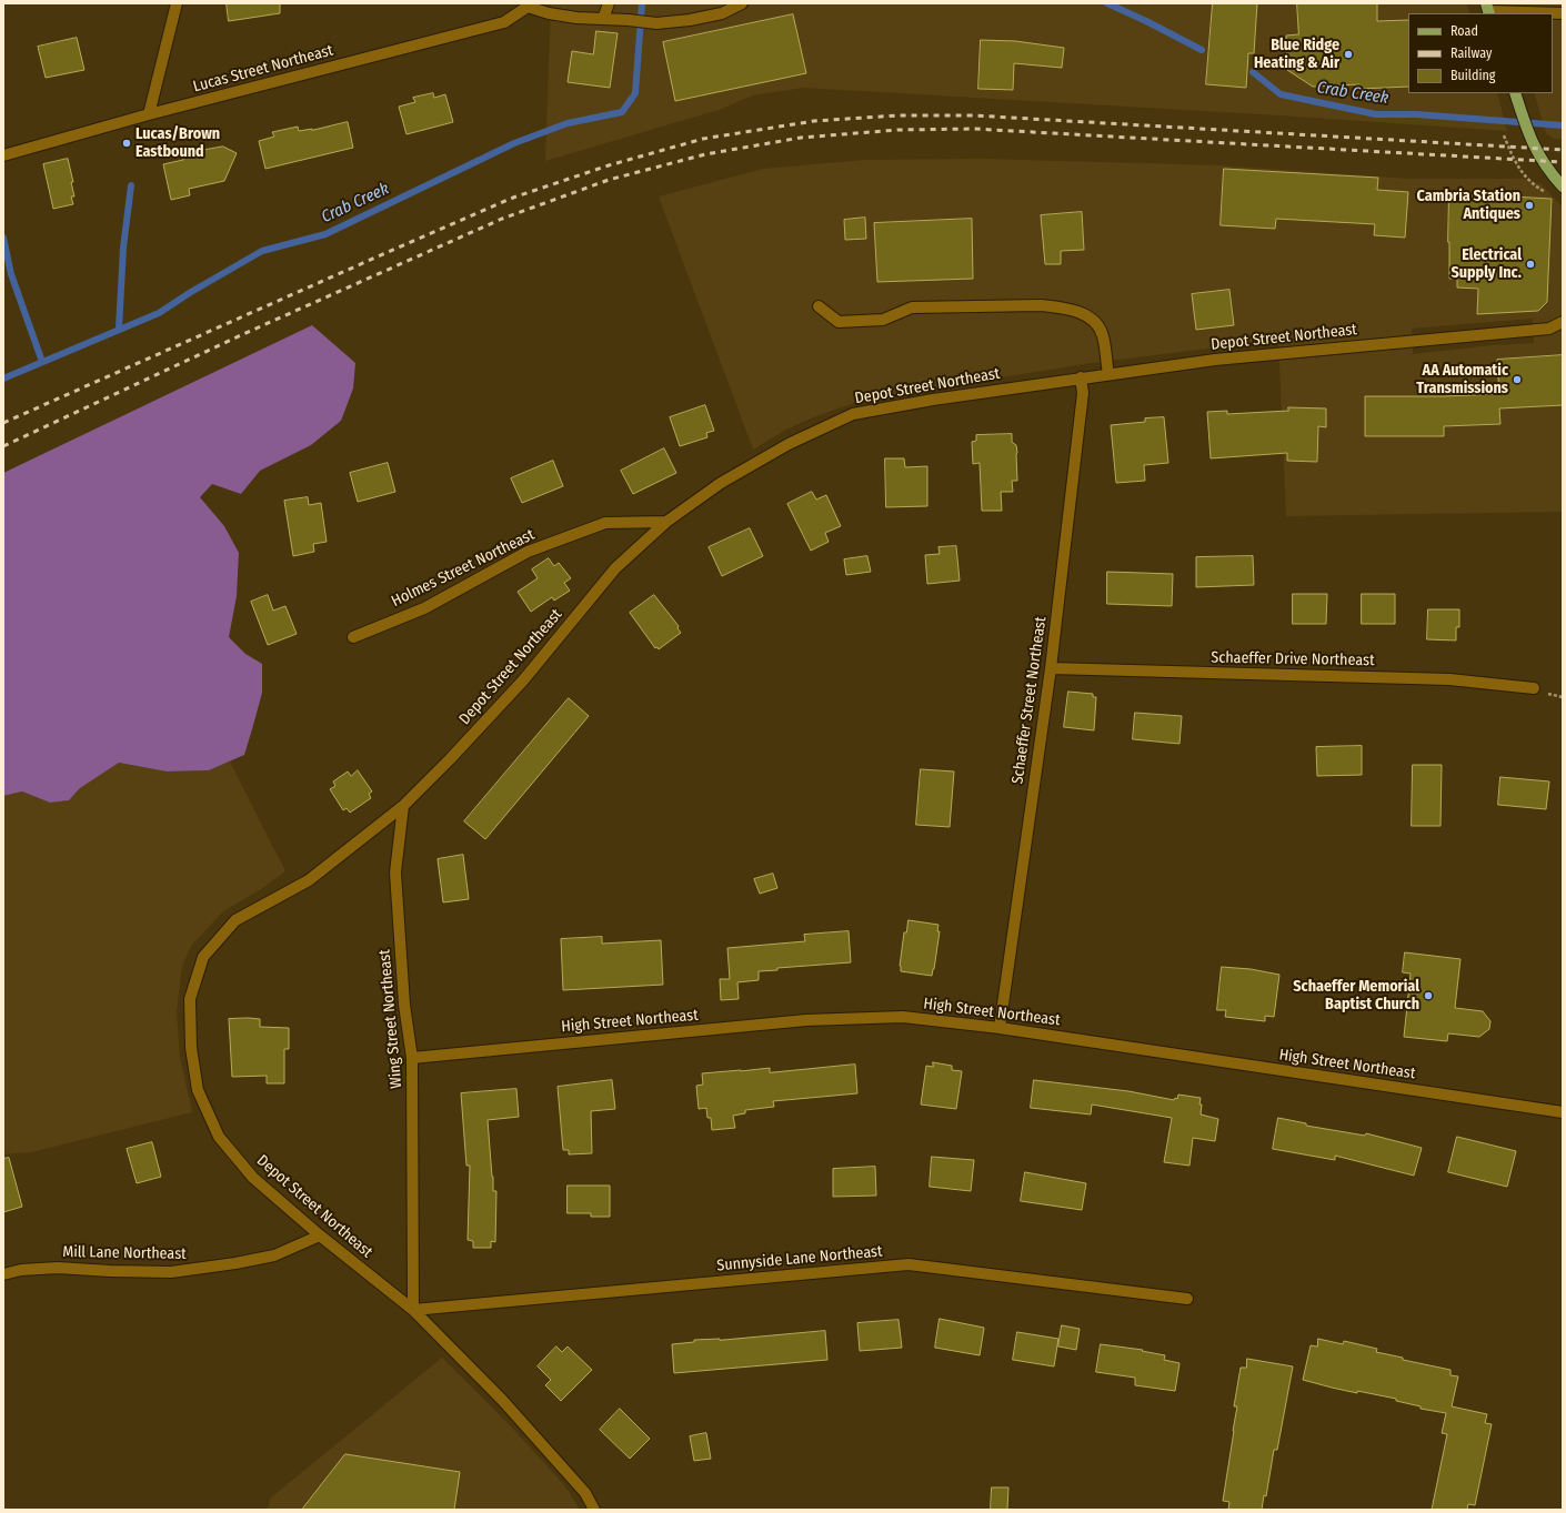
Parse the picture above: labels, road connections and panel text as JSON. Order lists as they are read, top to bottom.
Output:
{
  "streets": {
    "street": [
      "Lucas Street Northeast",
      "Depot Street Northeast",
      "Holmes Street Northeast",
      "Schaeffer Drive Northeast",
      "Schaeffer Street Northeast",
      "High Street Northeast",
      "Wing Street Northeast",
      "Mill Lane Northeast",
      "Sunnyside Lane Northeast"
    ]
  },
  "crossings": [
    ["Depot Street Northeast", "Holmes Street Northeast"],
    ["Depot Street Northeast", "Schaeffer Street Northeast"],
    ["Depot Street Northeast", "Wing Street Northeast"],
    ["Depot Street Northeast", "Mill Lane Northeast"],
    ["Depot Street Northeast", "Sunnyside Lane Northeast"],
    ["Schaeffer Drive Northeast", "Schaeffer Street Northeast"],
    ["Schaeffer Street Northeast", "High Street Northeast"],
    ["High Street Northeast", "Wing Street Northeast"],
    ["Wing Street Northeast", "Sunnyside Lane Northeast"]
  ],
  "water": ["Crab Creek"],
  "places": [
    "Blue Ridge Heating & Air",
    "Lucas/Brown Eastbound",
    "Cambria Station Antiques",
    "Electrical Supply Inc.",
    "AA Automatic Transmissions",
    "Schaeffer Memorial Baptist Church"
  ],
  "legend": ["Road", "Railway", "Building"]
}
